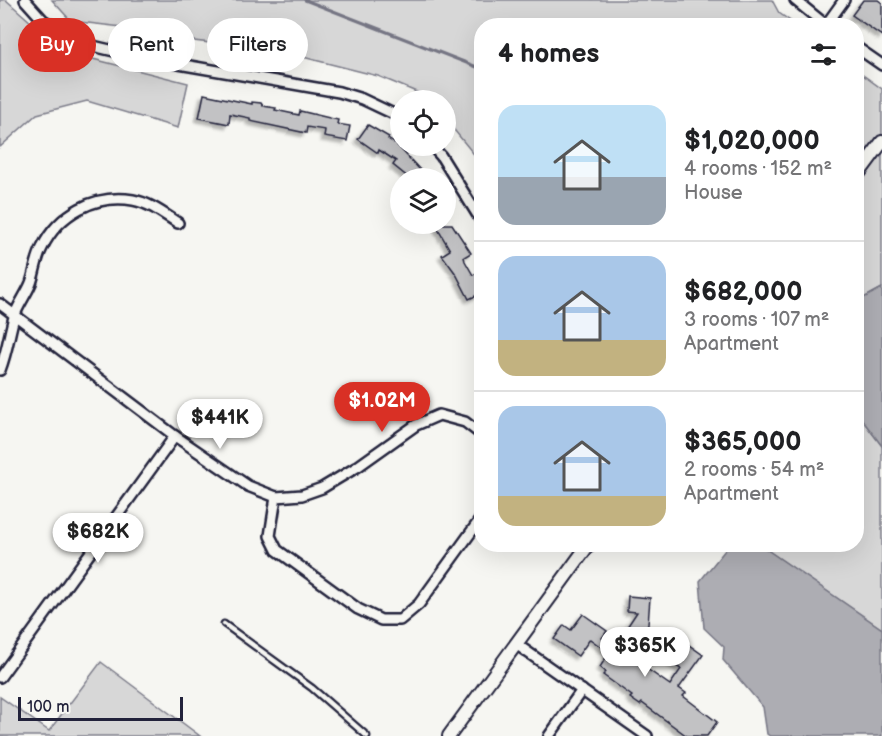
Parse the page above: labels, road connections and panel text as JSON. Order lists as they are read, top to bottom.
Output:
{
  "scale_bar": "100 m",
  "page": {
    "chip": ["Buy", "Rent", "Filters"],
    "heading": "4 homes",
    "list": [
      {
        "name": "$1,020,000",
        "note": "4 rooms · 152 m² · House"
      },
      {
        "name": "$682,000",
        "note": "3 rooms · 107 m² · Apartment"
      },
      {
        "name": "$365,000",
        "note": "2 rooms · 54 m² · Apartment"
      }
    ],
    "price": [
      "$1.02M",
      "$441K",
      "$682K",
      "$365K"
    ],
    "scale": "100 m"
  }
}
